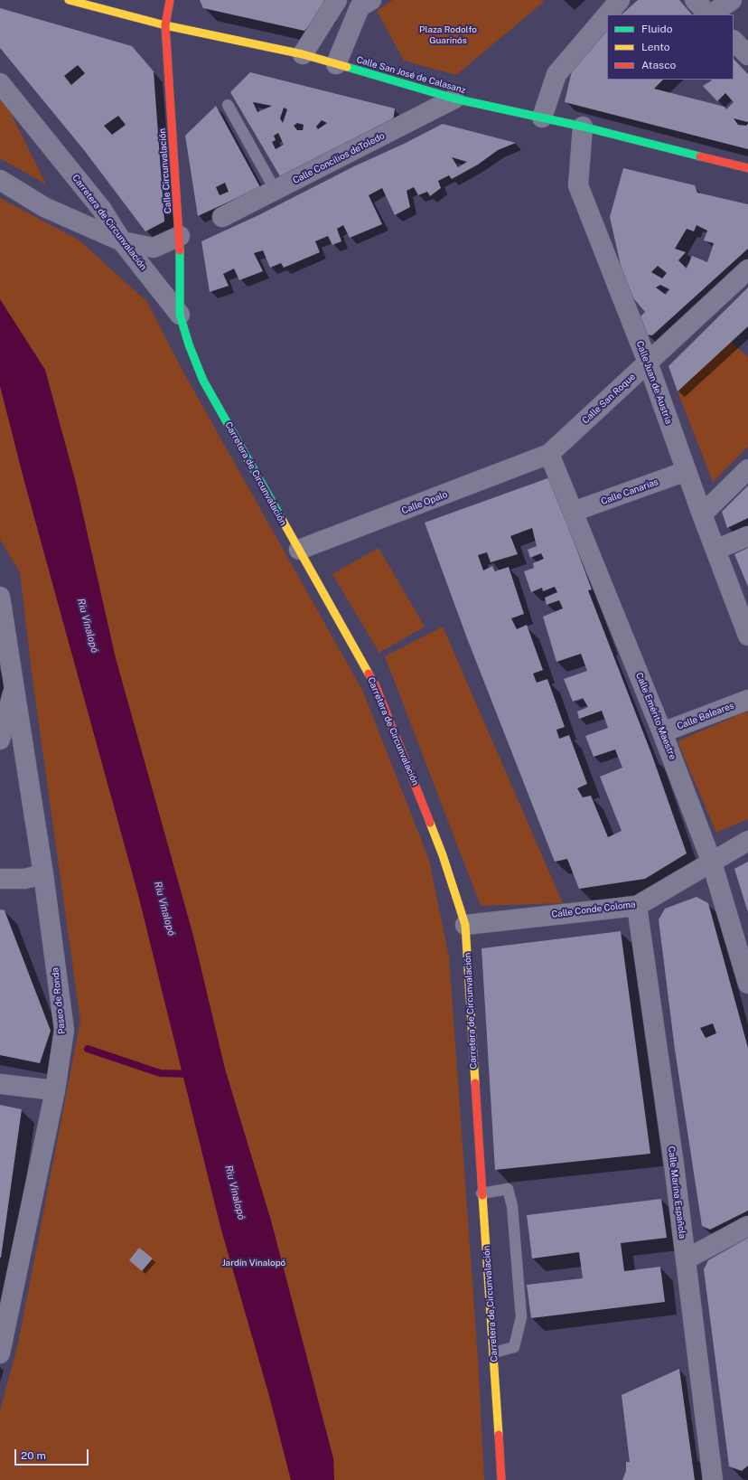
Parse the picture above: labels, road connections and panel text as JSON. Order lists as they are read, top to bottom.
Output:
{
  "streets": {
    "street": [
      "Calle San José de Calasanz",
      "Calle Concilios deToledo",
      "Calle Circunvalación",
      "Carretera de Circunvalación",
      "Calle Juan de Austria",
      "Calle San Roque",
      "Calle Canarias",
      "Calle Opalo",
      "Calle Emérito Maestre",
      "Calle Baleares",
      "Calle Conde Coloma",
      "Paseo de Ronda",
      "Calle Marina Española"
    ]
  },
  "crossings": [
    ["Calle San José de Calasanz", "Calle Concilios deToledo"],
    ["Calle San José de Calasanz", "Calle Circunvalación"],
    ["Calle San José de Calasanz", "Calle Juan de Austria"],
    ["Calle Circunvalación", "Carretera de Circunvalación"],
    ["Carretera de Circunvalación", "Calle Opalo"],
    ["Carretera de Circunvalación", "Calle Conde Coloma"],
    ["Calle Juan de Austria", "Calle San Roque"],
    ["Calle Juan de Austria", "Calle Canarias"],
    ["Calle San Roque", "Calle Opalo"],
    ["Calle San Roque", "Calle Emérito Maestre"],
    ["Calle Canarias", "Calle Emérito Maestre"],
    ["Calle Opalo", "Calle Emérito Maestre"],
    ["Calle Emérito Maestre", "Calle Baleares"],
    ["Calle Emérito Maestre", "Calle Conde Coloma"],
    ["Calle Conde Coloma", "Calle Marina Española"]
  ],
  "water": ["Riu Vinalopó"],
  "parks": ["Plaza Rodolfo Guarinós", "Jardín Vinalopó"],
  "legend": ["Fluido", "Lento", "Atasco"],
  "scale_bar": "20 m"
}
